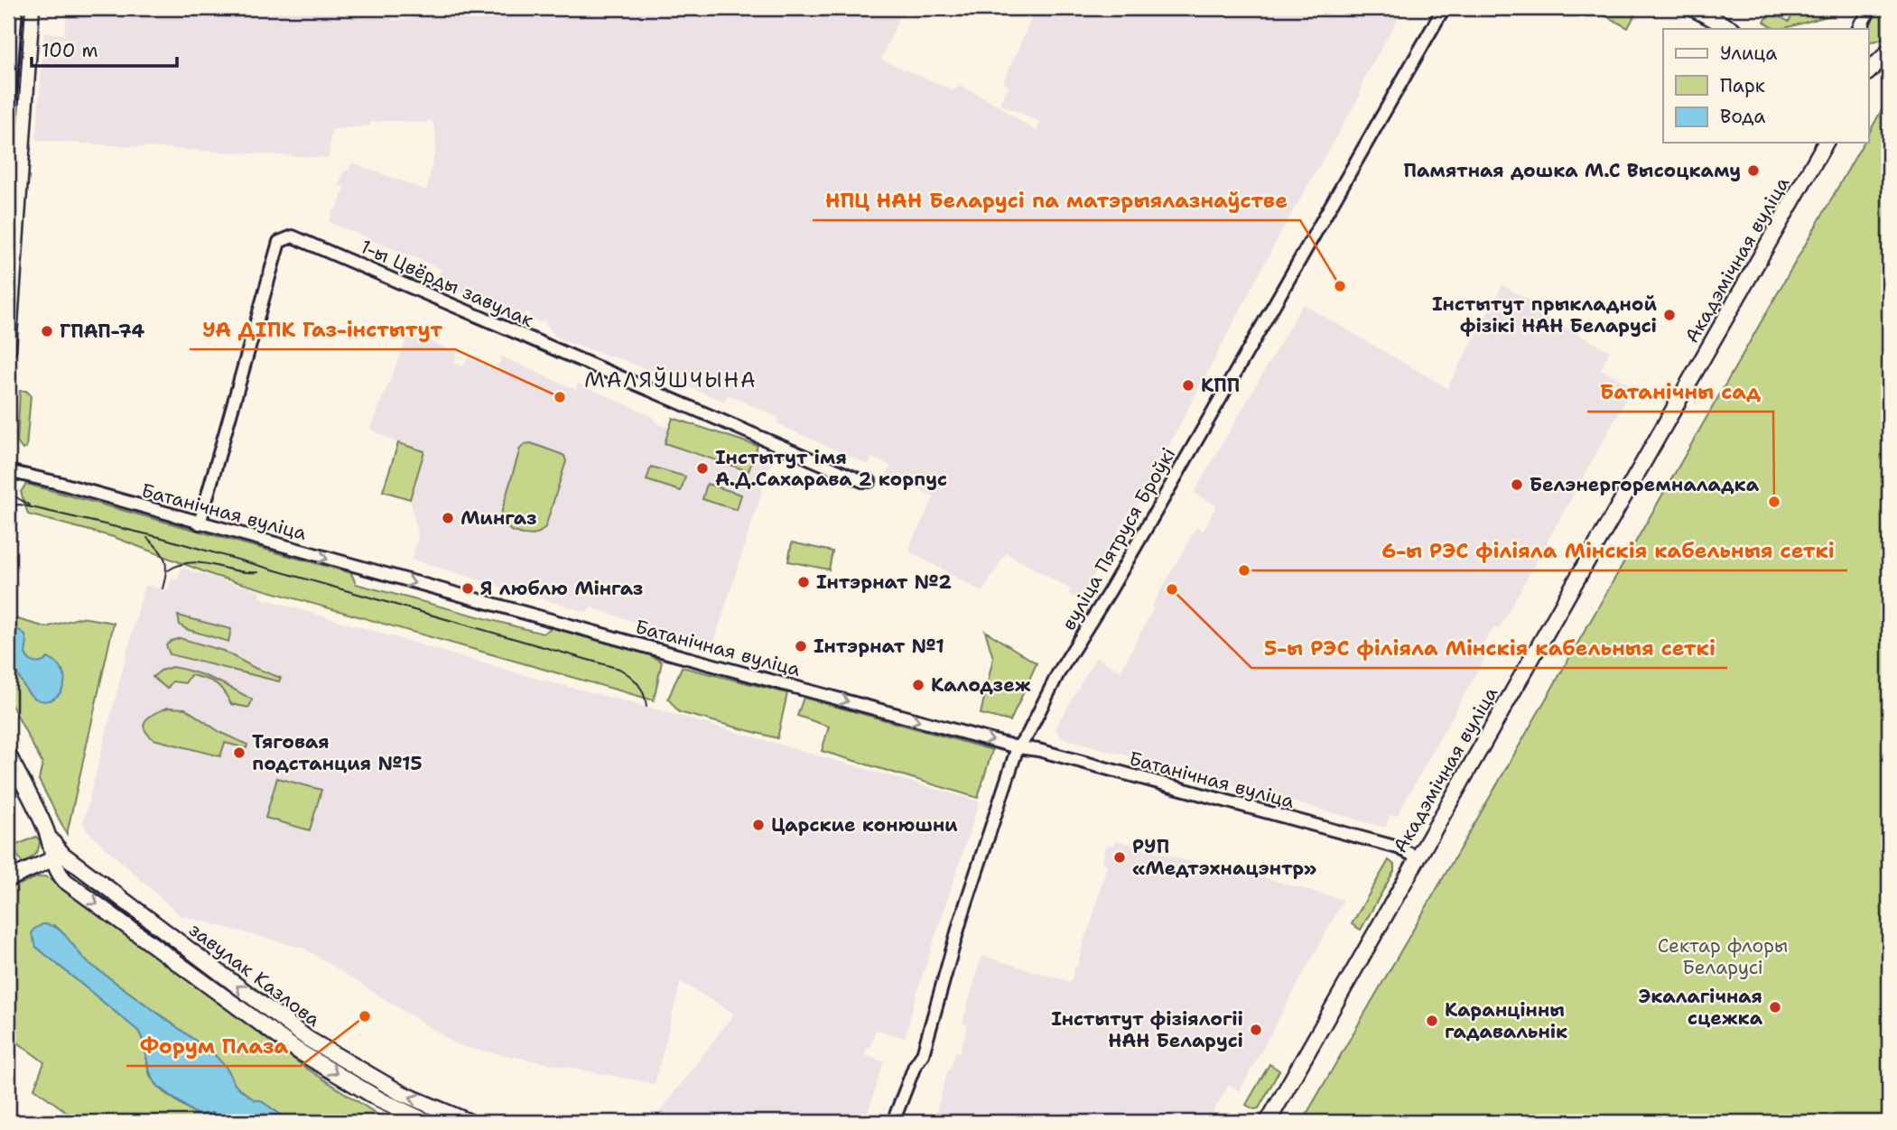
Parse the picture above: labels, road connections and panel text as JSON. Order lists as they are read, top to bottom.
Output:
{
  "streets": {
    "main road": ["Акадэмічная вуліца", "завулак Казлова"],
    "street": ["1-ы Цвёрды завулак", "Батанічная вуліца", "вуліца Пятруся Броўкі"]
  },
  "crossings": [
    ["Акадэмічная вуліца", "Батанічная вуліца"],
    ["1-ы Цвёрды завулак", "Батанічная вуліца"],
    ["Батанічная вуліца", "вуліца Пятруся Броўкі"]
  ],
  "one_way": ["Батанічная вуліца"],
  "districts": ["МАЛЯЎШЧЫНА"],
  "parks": ["Сектар флоры Беларусі"],
  "places": [
    "Памятная дошка М.С Высоцкаму",
    "НПЦ НАН Беларусі па матэрыялазнаўстве",
    "Інстытут прыкладной фізікі НАН Беларусі",
    "ГПАП-74",
    "КПП",
    "УА ДІПК Газ-інстытут",
    "Інстытут імя А.Д.Сахарава 2 корпус",
    "Белэнергоремналадка",
    "Батанічны сад",
    "Мингаз",
    "6-ы РЭС філіяла Мінскія кабельныя сеткі",
    "Інтэрнат №2",
    "Я люблю Мінгаз",
    "5-ы РЭС філіяла Мінскія кабельныя сеткі",
    "Інтэрнат №1",
    "Калодзеж",
    "Тяговая подстанция №15",
    "Царские конюшни",
    "РУП «Медтэхнацэнтр»",
    "Экалагічная сцежка",
    "Форум Плаза",
    "Каранцінны гадавальнік",
    "Інстытут фізіялогіі НАН Беларусі"
  ],
  "legend": ["Улица", "Парк", "Вода"],
  "scale_bar": "100 m"
}
